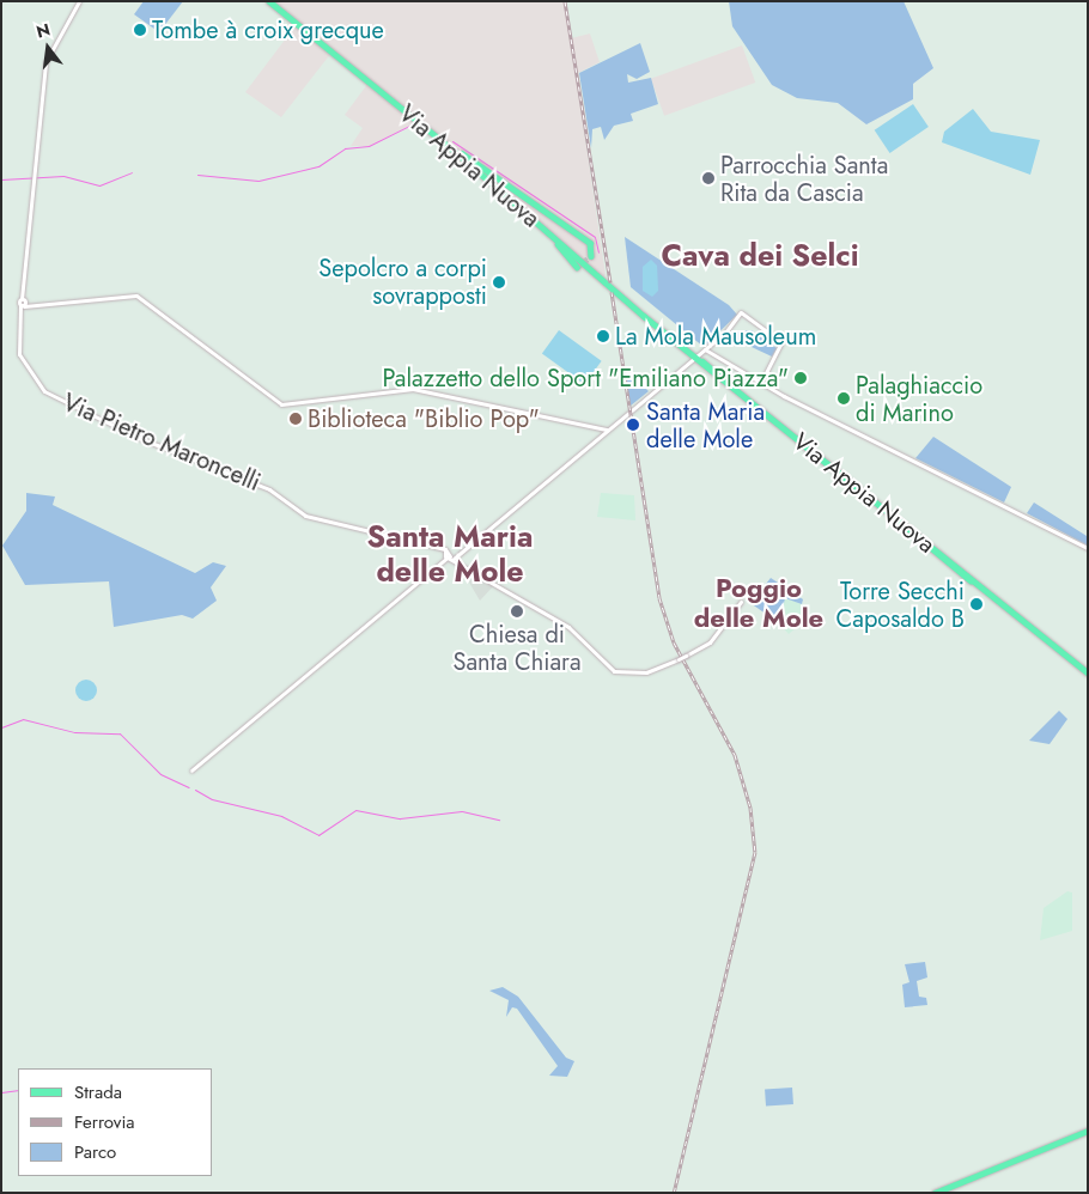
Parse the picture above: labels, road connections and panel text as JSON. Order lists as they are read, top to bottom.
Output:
{
  "streets": {
    "main road": ["Via Appia Nuova"],
    "street": ["Via Pietro Maroncelli"]
  },
  "districts": ["Cava dei Selci", "Santa Maria delle Mole", "Poggio delle Mole"],
  "places": [
    "Tombe à croix grecque",
    "Parrocchia Santa Rita da Cascia",
    "Sepolcro a corpi sovrapposti",
    "La Mola Mausoleum",
    "Palazzetto dello Sport \"Emiliano Piazza\"",
    "Palaghiaccio di Marino",
    "Biblioteca \"Biblio Pop\"",
    "Santa Maria delle Mole",
    "Torre Secchi Caposaldo B",
    "Chiesa di Santa Chiara"
  ],
  "legend": ["Strada", "Ferrovia", "Parco"],
  "north": "top"
}
